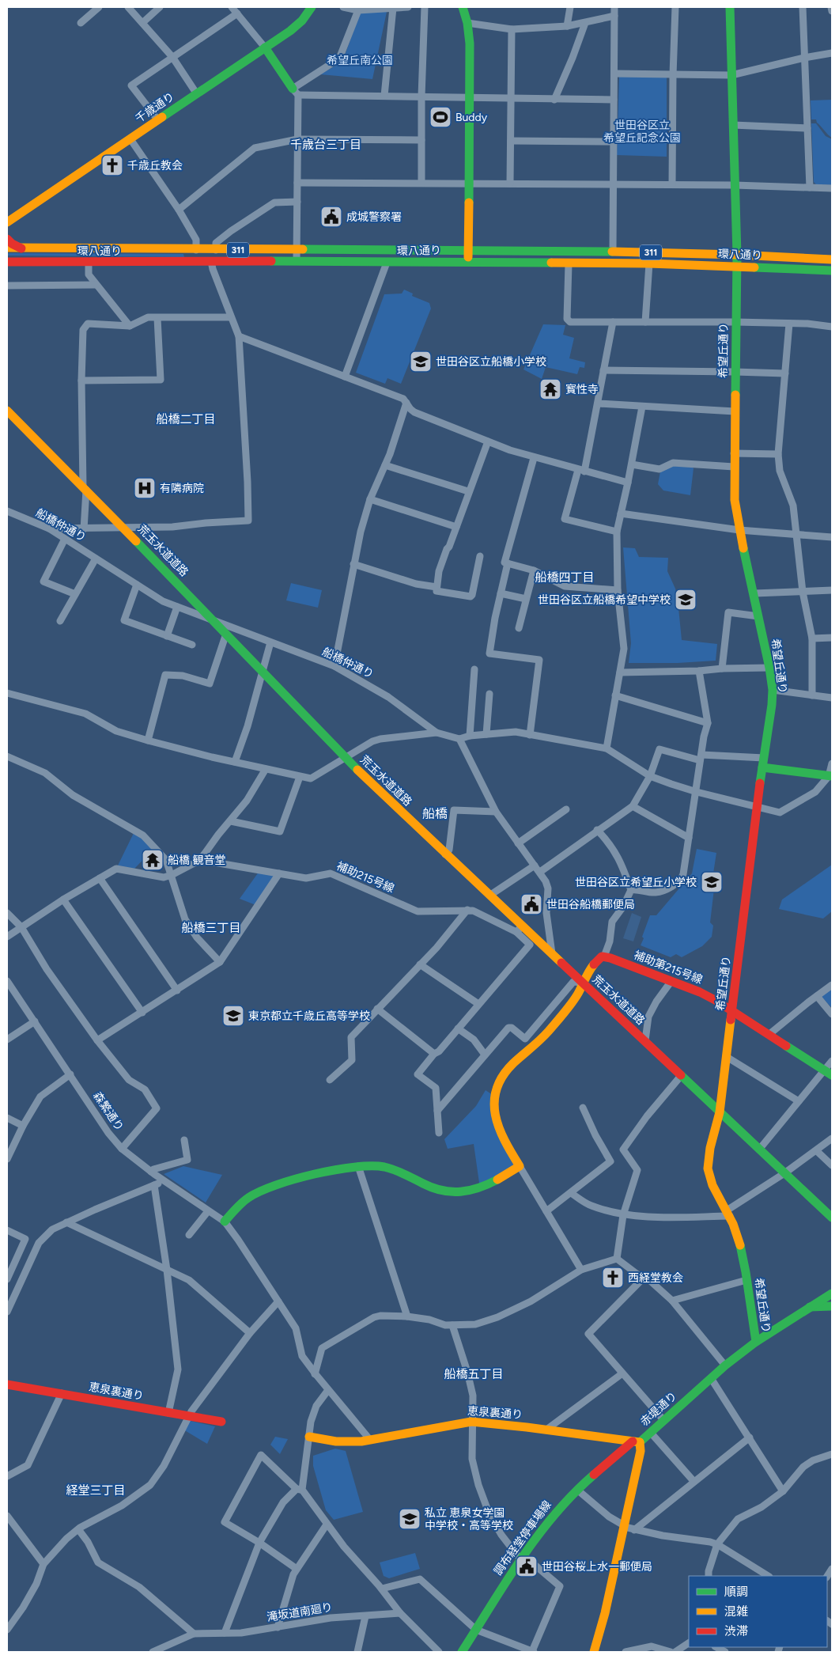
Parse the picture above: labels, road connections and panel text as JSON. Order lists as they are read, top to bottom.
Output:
{
  "streets": {
    "street": [
      "千歳通り",
      "311",
      "環八通り",
      "希望丘通り",
      "船橋仲通り",
      "荒玉水道道路",
      "補助215号線",
      "補助第215号線",
      "森繁通り",
      "恵泉裏通り",
      "赤堤通り",
      "調布経堂停車場線",
      "滝坂道南廻り"
    ]
  },
  "crossings": [
    ["環八通り", "希望丘通り"],
    ["希望丘通り", "荒玉水道道路"],
    ["希望丘通り", "補助第215号線"],
    ["希望丘通り", "赤堤通り"],
    ["船橋仲通り", "荒玉水道道路"],
    ["荒玉水道道路", "補助215号線"],
    ["恵泉裏通り", "赤堤通り"],
    ["恵泉裏通り", "調布経堂停車場線"],
    ["赤堤通り", "調布経堂停車場線"]
  ],
  "districts": [
    "千歳台三丁目",
    "船橋二丁目",
    "船橋四丁目",
    "船橋",
    "船橋三丁目",
    "船橋五丁目",
    "経堂三丁目"
  ],
  "parks": ["希望丘南公園", "世田谷区立 希望丘記念公園"],
  "places": {
    "sports": ["Buddy"],
    "church": ["千歳丘教会", "西経堂教会"],
    "public building": ["成城警察署", "世田谷船橋郵便局", "世田谷桜上水一郵便局"],
    "school or university": [
      "世田谷区立船橋小学校",
      "世田谷区立船橋希望中学校",
      "世田谷区立希望丘小学校",
      "東京都立千歳丘高等学校",
      "私立 恵泉女学園 中学校・高等学校"
    ],
    "temple": ["寳性寺", "船橋 観音堂"],
    "hospital": ["有隣病院"]
  },
  "legend": ["順調", "混雑", "渋滞"]
}
